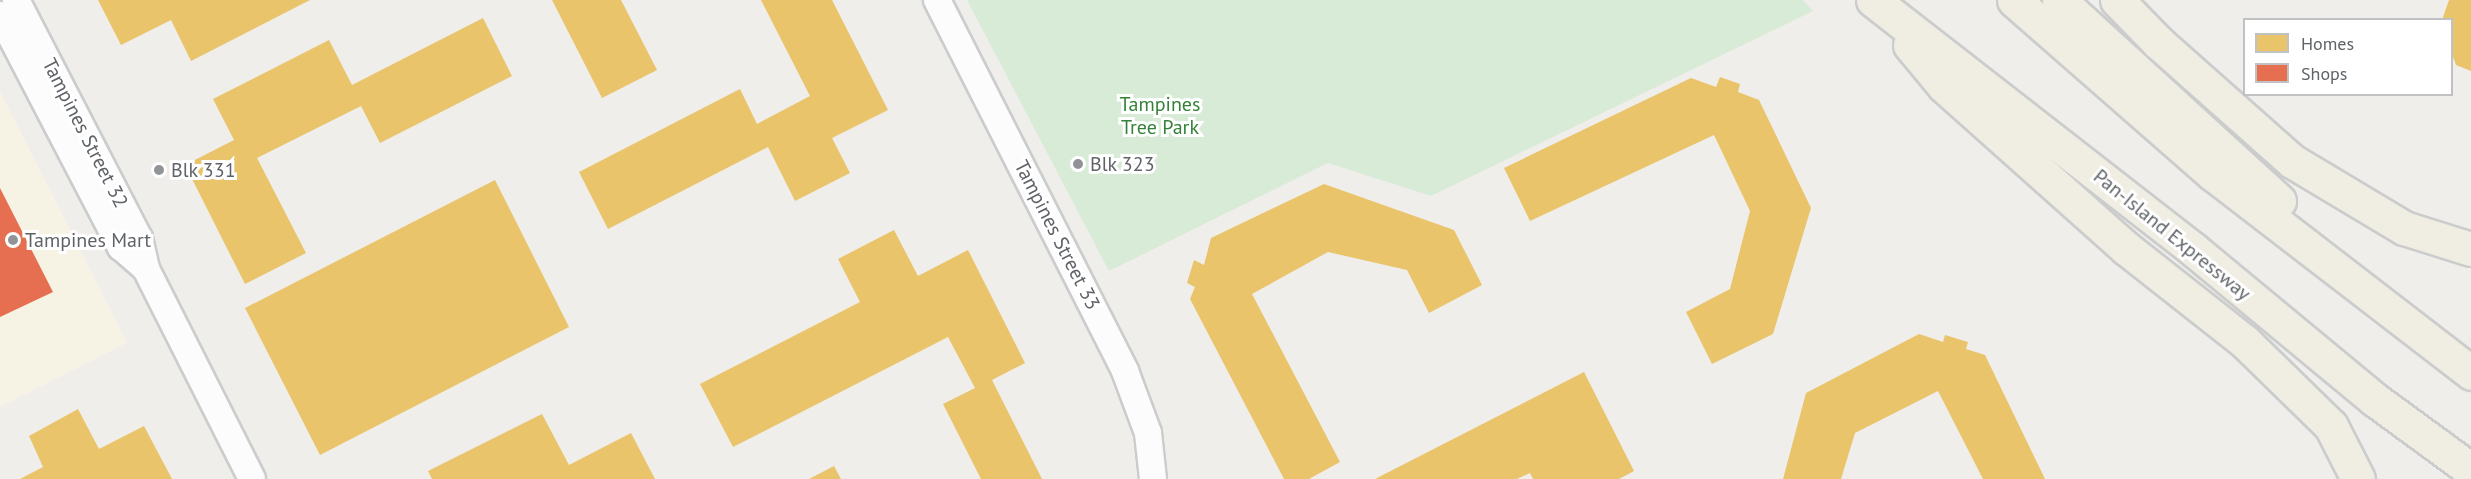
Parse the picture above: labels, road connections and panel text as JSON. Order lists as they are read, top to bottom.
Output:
{
  "streets": {
    "highway": ["Pan-Island Expressway"],
    "street": ["Tampines Street 32", "Tampines Street 33"]
  },
  "parks": ["Tampines Tree Park"],
  "places": ["Blk 323", "Blk 331", "Tampines Mart"],
  "legend": ["Homes", "Shops"]
}
